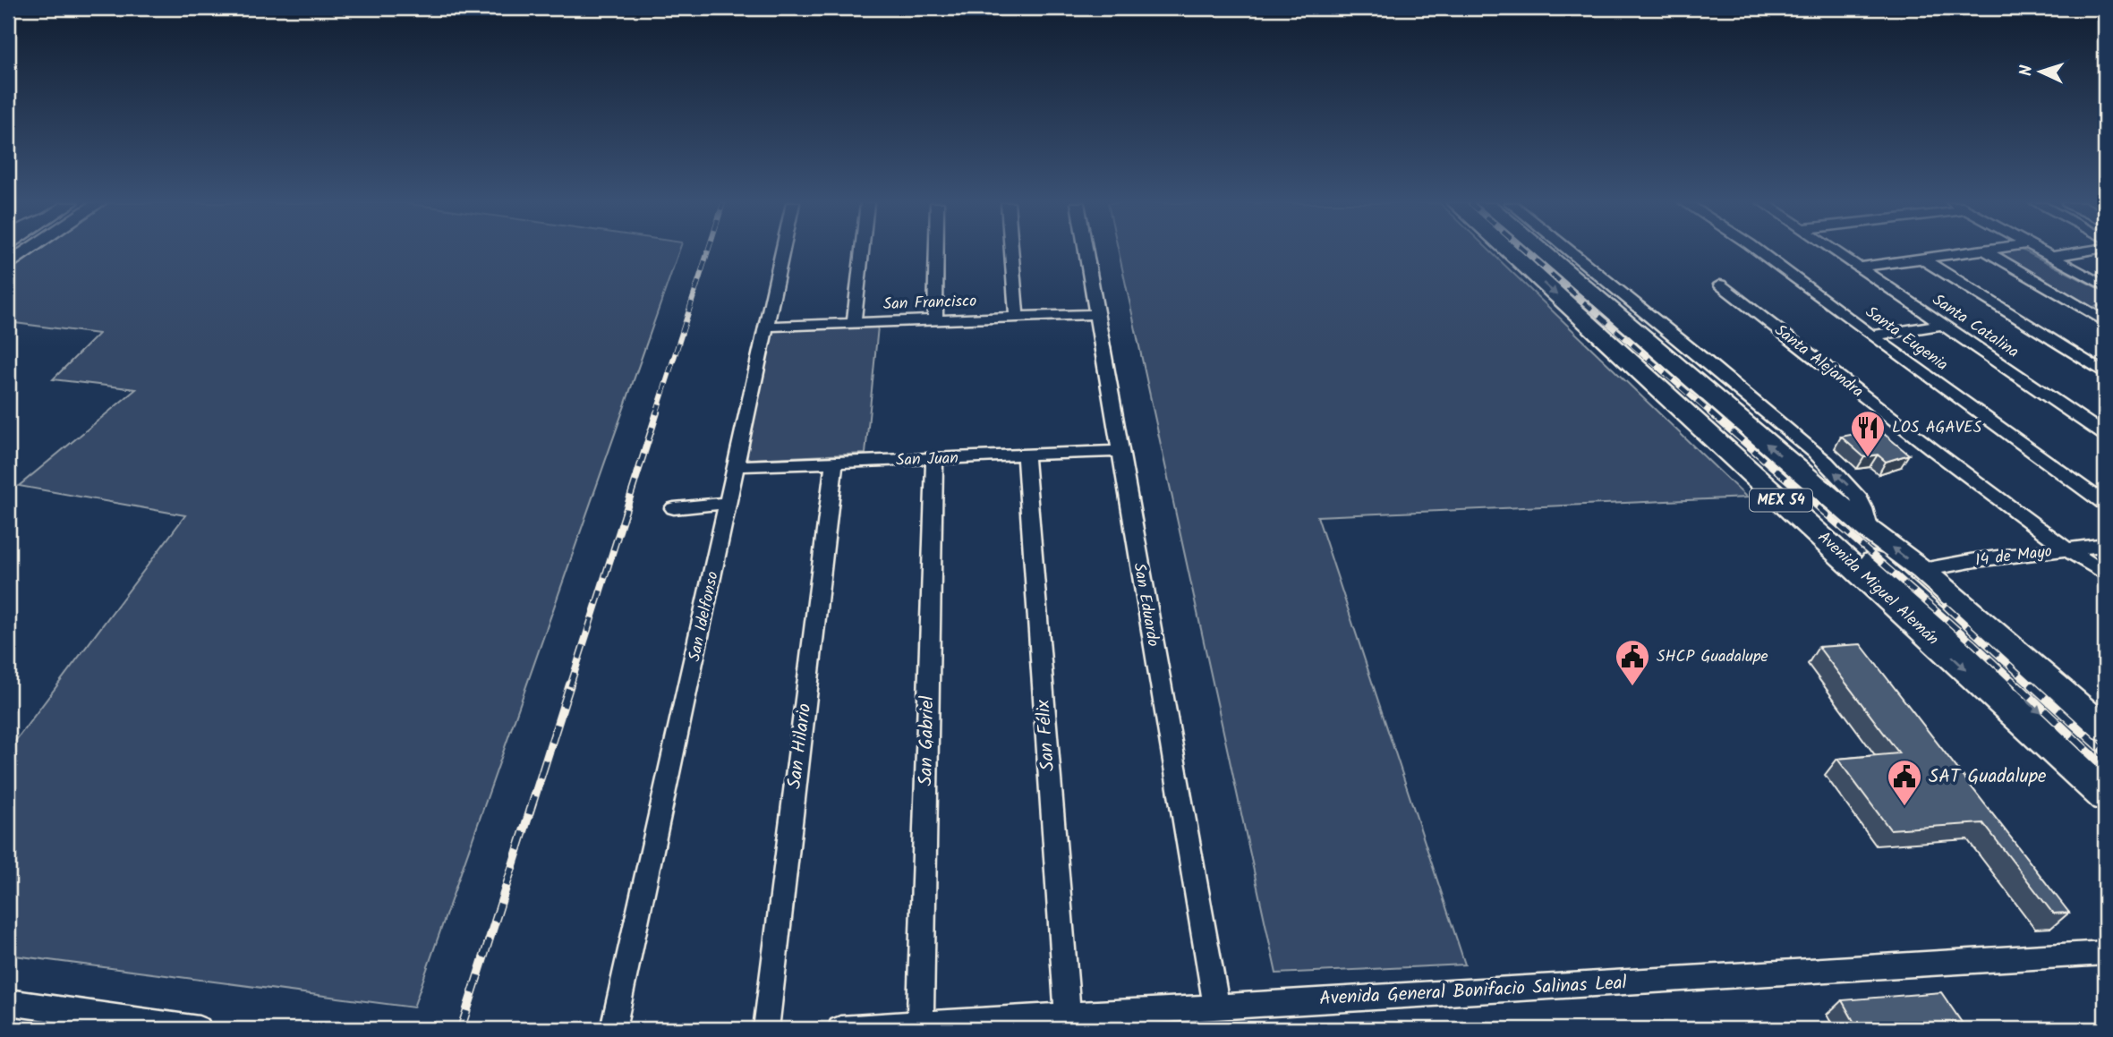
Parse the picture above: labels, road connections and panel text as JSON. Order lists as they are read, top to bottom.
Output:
{
  "streets": {
    "highway": ["MEX 54", "Avenida Miguel Alemán"],
    "street": [
      "San Francisco",
      "Santa Catalina",
      "Santa Eugenia",
      "Santa Alejandra",
      "San Juan",
      "14 de Mayo",
      "San Eduardo",
      "San Idelfonso",
      "San Félix",
      "San Gabriel",
      "San Hilario",
      "Avenida General Bonifacio Salinas Leal"
    ]
  },
  "crossings": [
    ["San Francisco", "San Eduardo"],
    ["San Francisco", "San Idelfonso"],
    ["Santa Alejandra", "14 de Mayo"],
    ["San Juan", "San Eduardo"],
    ["San Juan", "San Idelfonso"],
    ["San Juan", "San Félix"],
    ["San Juan", "San Gabriel"],
    ["San Juan", "San Hilario"],
    ["MEX 54", "14 de Mayo"],
    ["San Eduardo", "Avenida General Bonifacio Salinas Leal"],
    ["San Félix", "Avenida General Bonifacio Salinas Leal"],
    ["San Gabriel", "Avenida General Bonifacio Salinas Leal"]
  ],
  "places": {
    "restaurant": ["LOS AGAVES"],
    "public building": ["SHCP Guadalupe", "SAT Guadalupe"]
  },
  "north": "left"
}
